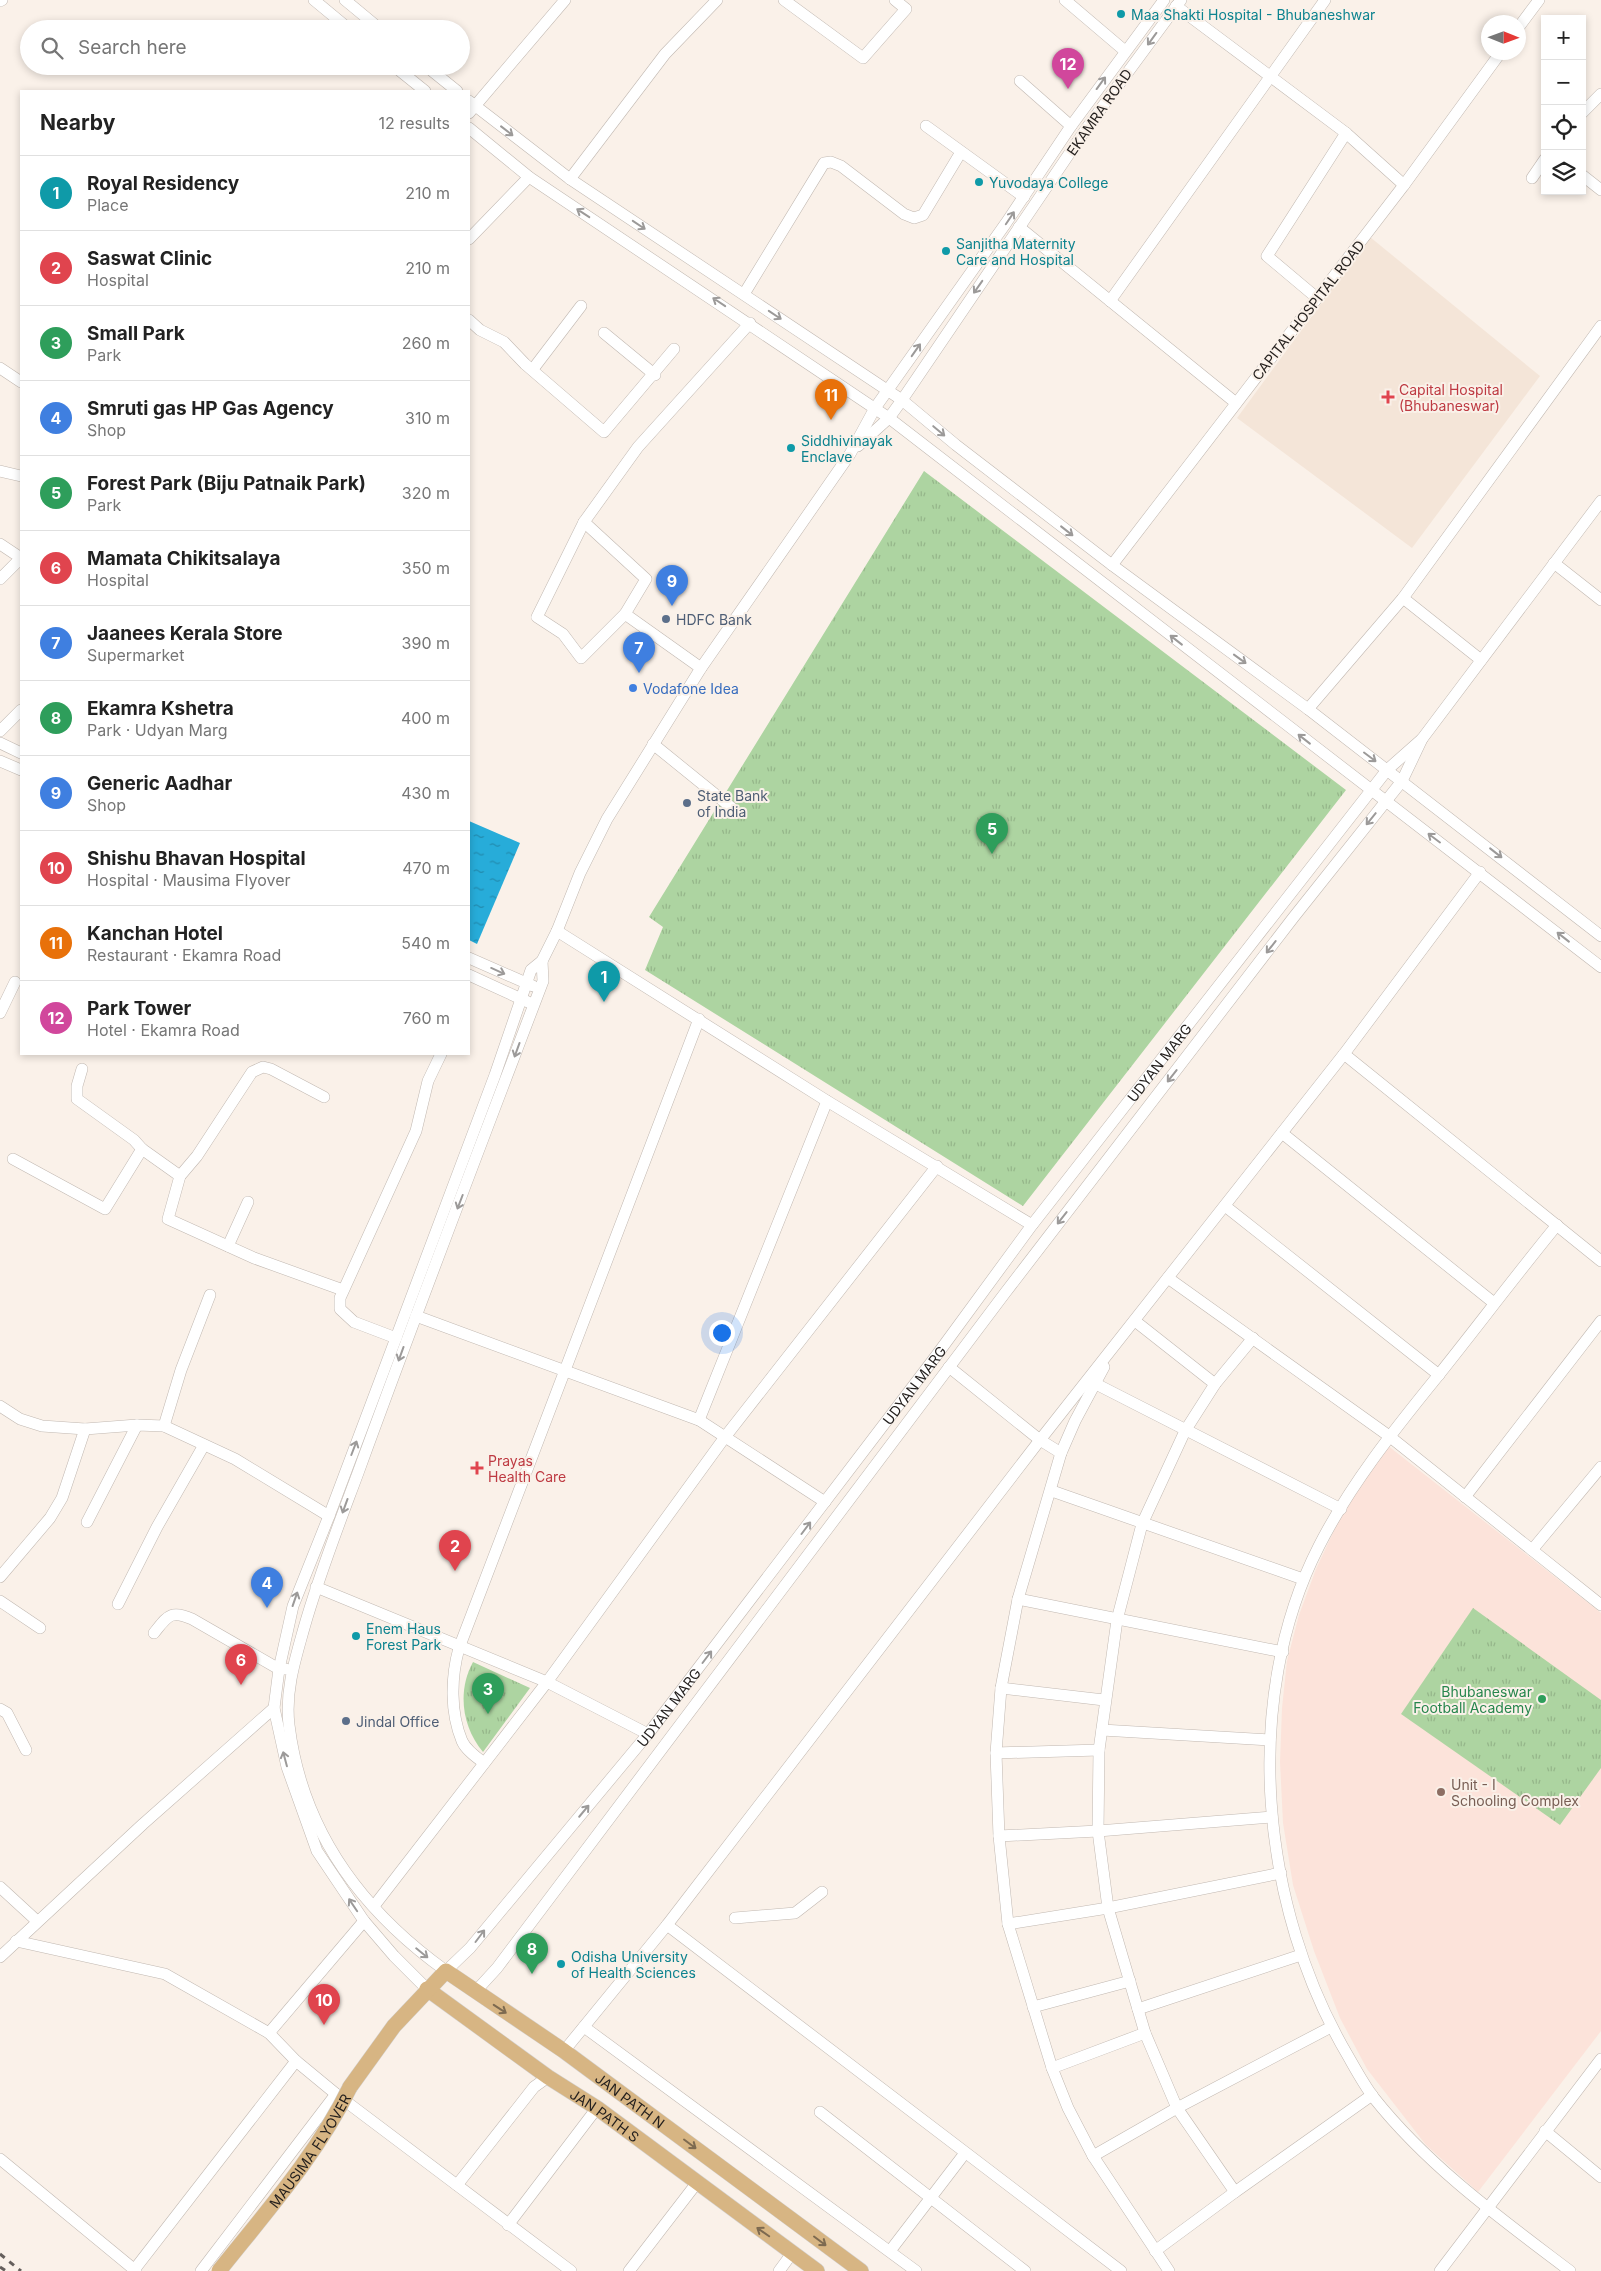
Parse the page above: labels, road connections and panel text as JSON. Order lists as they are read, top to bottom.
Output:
{
  "streets": {
    "main road": [
      "UDYAN MARG",
      "JAN PATH N",
      "JAN PATH S",
      "MAUSIMA FLYOVER"
    ],
    "street": ["EKAMRA ROAD", "CAPITAL HOSPITAL ROAD"]
  },
  "crossings": [
    ["EKAMRA ROAD", "JAN PATH S"],
    ["UDYAN MARG", "JAN PATH N"],
    ["UDYAN MARG", "JAN PATH S"],
    ["UDYAN MARG", "MAUSIMA FLYOVER"],
    ["JAN PATH N", "JAN PATH S"],
    ["JAN PATH S", "MAUSIMA FLYOVER"]
  ],
  "one_way": ["JAN PATH N"],
  "places": {
    "other": [
      "Maa Shakti Hospital - Bhubaneshwar",
      "Yuvodaya College",
      "Sanjitha Maternity Care and Hospital",
      "Siddhivinayak Enclave",
      "HDFC Bank",
      "Vodafone Idea",
      "State Bank of India",
      "Enem Haus Forest Park",
      "Bhubaneswar Football Academy",
      "Jindal Office",
      "Unit - I Schooling Complex",
      "Odisha University of Health Sciences"
    ],
    "health": ["Capital Hospital (Bhubaneswar)", "Prayas Health Care"]
  },
  "north": "right",
  "page": {
    "map_buttons": ["+", "−"],
    "search": "Search here",
    "pins": [
      "12",
      "11",
      "9",
      "7",
      "5",
      "1",
      "2",
      "4",
      "6",
      "3",
      "8",
      "10"
    ],
    "heading": ["Nearby", "12 results"],
    "list": [
      {
        "mark": "1",
        "name": "Royal Residency",
        "note": "Place",
        "value": "210 m"
      },
      {
        "mark": "2",
        "name": "Saswat Clinic",
        "note": "Hospital",
        "value": "210 m"
      },
      {
        "mark": "3",
        "name": "Small Park",
        "note": "Park",
        "value": "260 m"
      },
      {
        "mark": "4",
        "name": "Smruti gas HP Gas Agency",
        "note": "Shop",
        "value": "310 m"
      },
      {
        "mark": "5",
        "name": "Forest Park (Biju Patnaik Park)",
        "note": "Park",
        "value": "320 m"
      },
      {
        "mark": "6",
        "name": "Mamata Chikitsalaya",
        "note": "Hospital",
        "value": "350 m"
      },
      {
        "mark": "7",
        "name": "Jaanees Kerala Store",
        "note": "Supermarket",
        "value": "390 m"
      },
      {
        "mark": "8",
        "name": "Ekamra Kshetra",
        "note": "Park · Udyan Marg",
        "value": "400 m"
      },
      {
        "mark": "9",
        "name": "Generic Aadhar",
        "note": "Shop",
        "value": "430 m"
      },
      {
        "mark": "10",
        "name": "Shishu Bhavan Hospital",
        "note": "Hospital · Mausima Flyover",
        "value": "470 m"
      },
      {
        "mark": "11",
        "name": "Kanchan Hotel",
        "note": "Restaurant · Ekamra Road",
        "value": "540 m"
      },
      {
        "mark": "12",
        "name": "Park Tower",
        "note": "Hotel · Ekamra Road",
        "value": "760 m"
      }
    ]
  }
}
